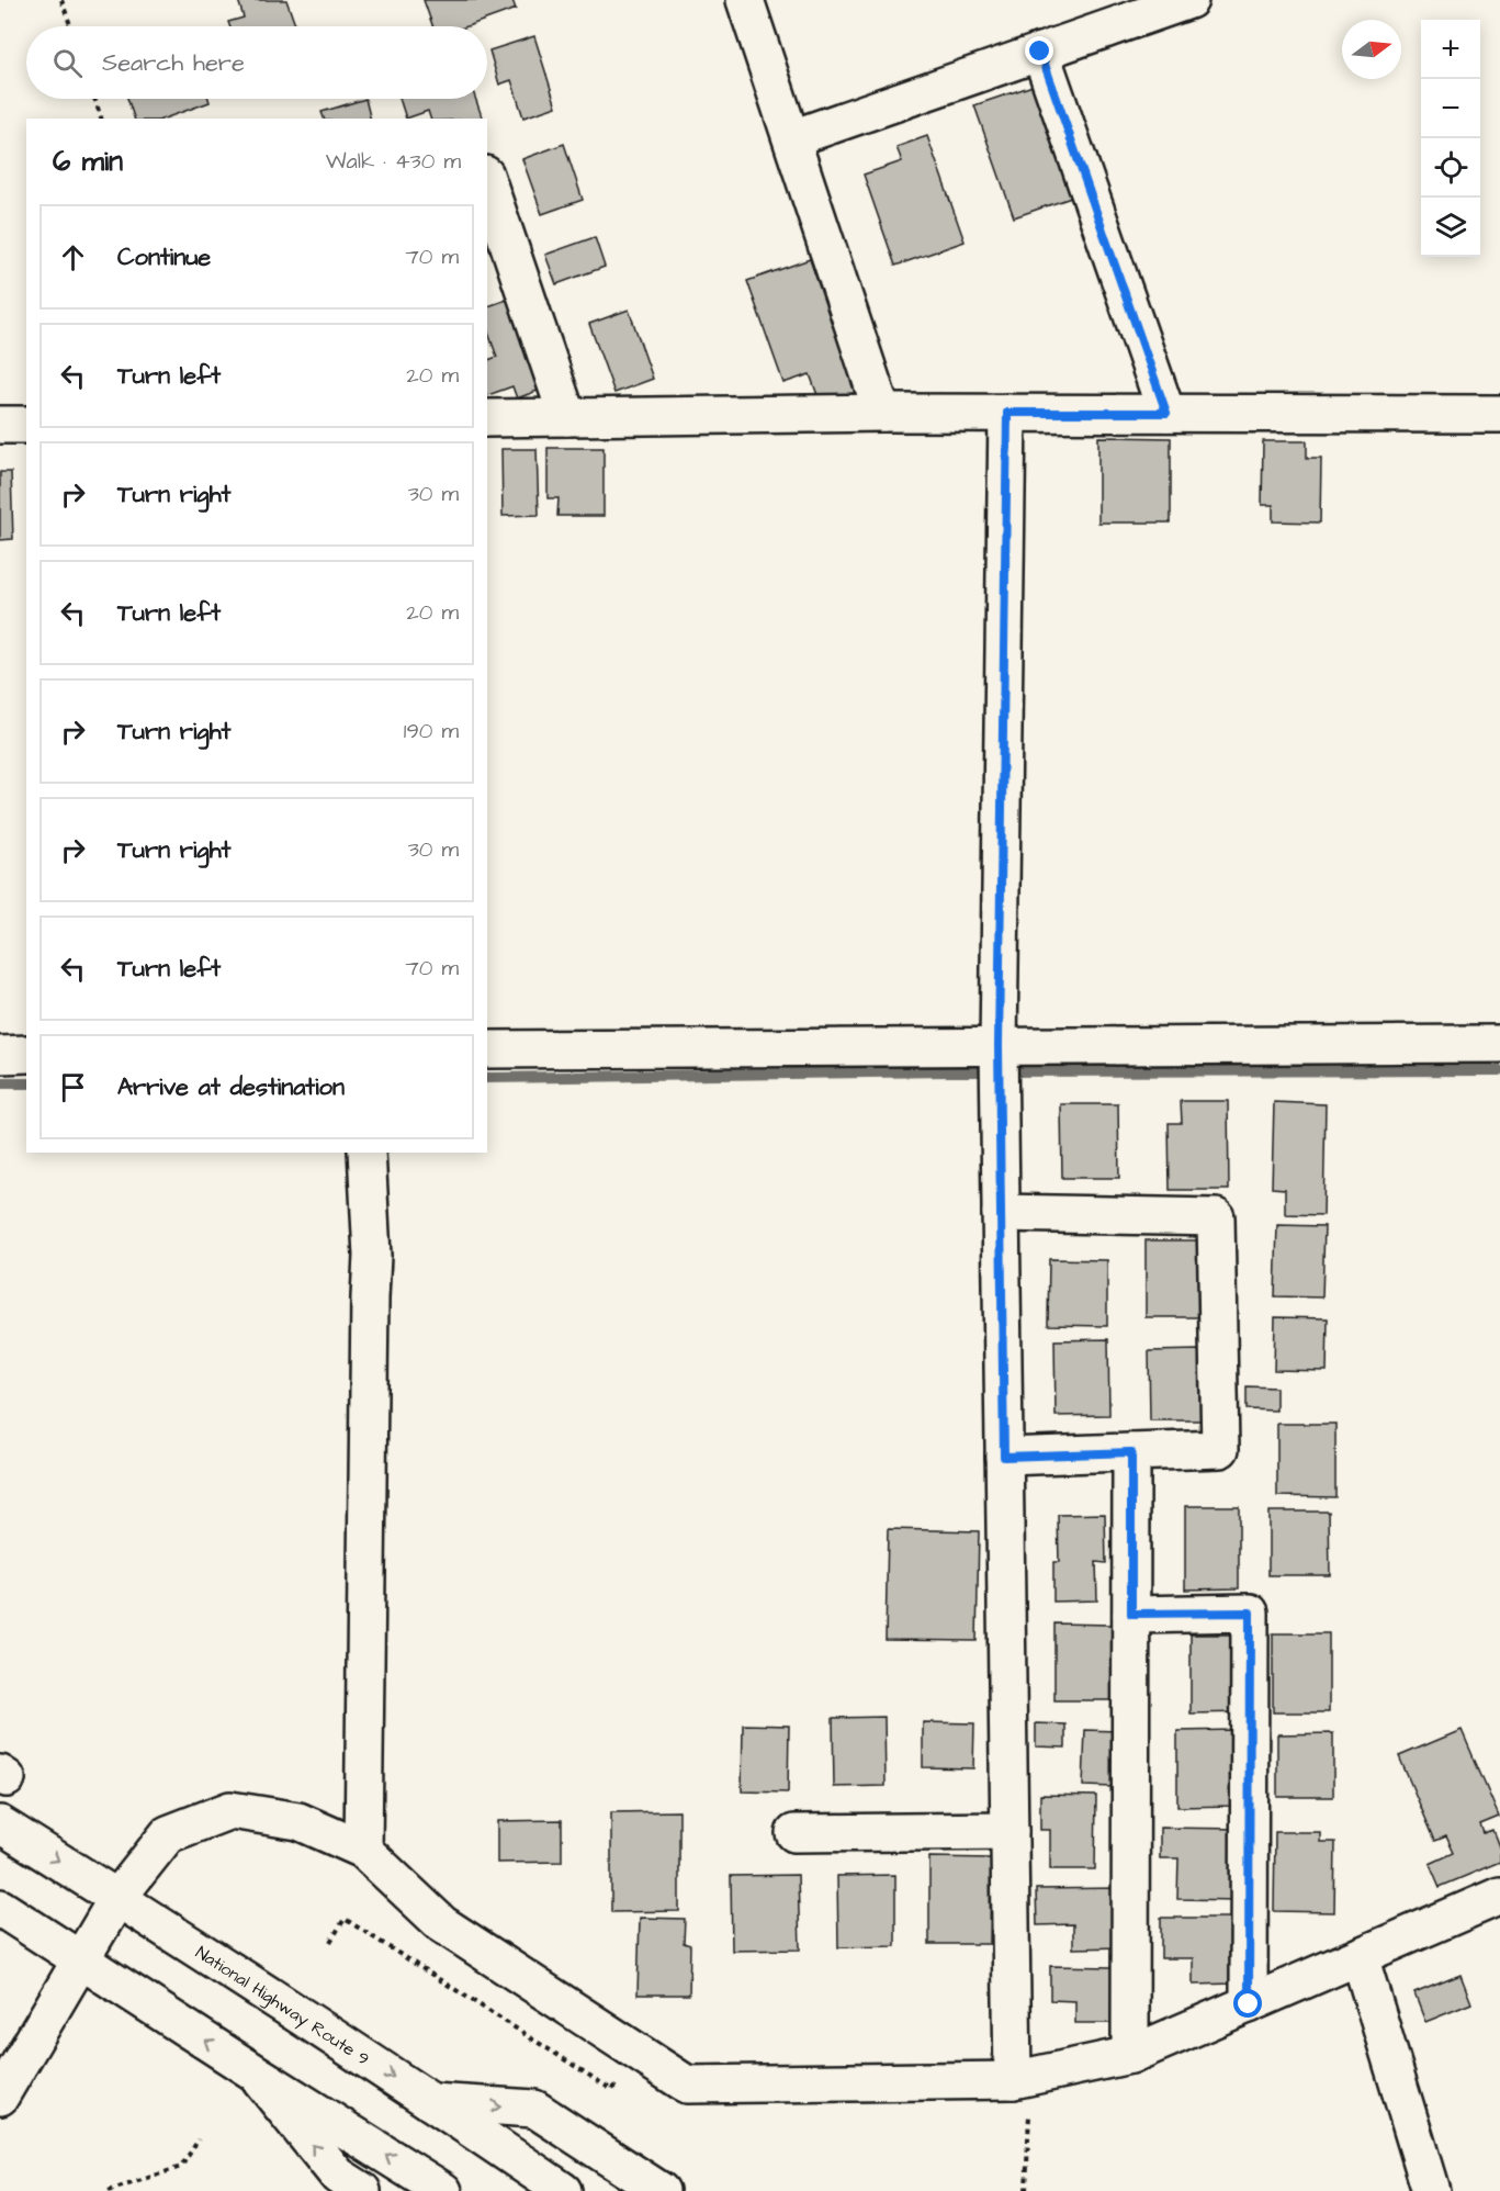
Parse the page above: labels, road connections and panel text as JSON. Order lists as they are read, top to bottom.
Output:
{
  "streets": {
    "main road": ["National Highway Route 9"]
  },
  "north": "right",
  "page": {
    "map_buttons": ["+", "−"],
    "search": "Search here",
    "heading": ["6 min", "Walk · 430 m"],
    "list": [
      ["Continue", "70 m"],
      ["Turn left", "20 m"],
      ["Turn right", "30 m"],
      ["Turn left", "20 m"],
      ["Turn right", "190 m"],
      ["Turn right", "30 m"],
      ["Turn left", "70 m"],
      "Arrive at destination"
    ]
  }
}
